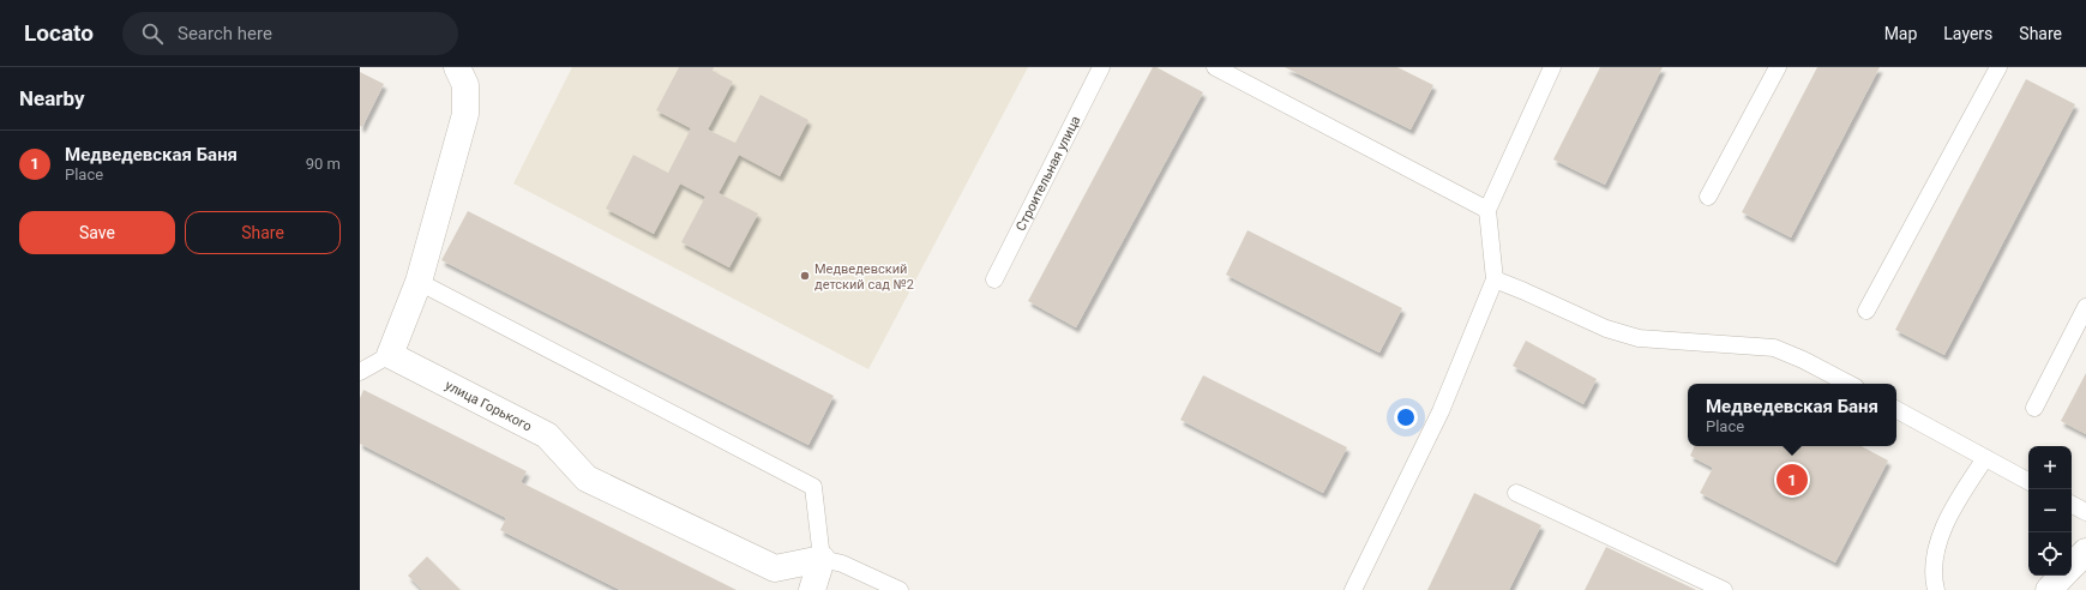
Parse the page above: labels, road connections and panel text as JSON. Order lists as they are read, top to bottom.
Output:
{
  "streets": {
    "street": ["улица Горького"],
    "lane": ["Строительная улица"]
  },
  "places": ["Медведевский детский сад №2"],
  "page": {
    "header": "Locato",
    "search": "Search here",
    "nav": ["Map", "Layers", "Share"],
    "heading": "Nearby",
    "list": [
      {
        "mark": "1",
        "name": "Медведевская Баня",
        "note": "Place",
        "value": "90 m"
      }
    ],
    "buttons": ["Save", "Share"],
    "popup": ["Медведевская Баня", "Place"],
    "map_buttons": ["+", "−"],
    "pins": "1"
  }
}
